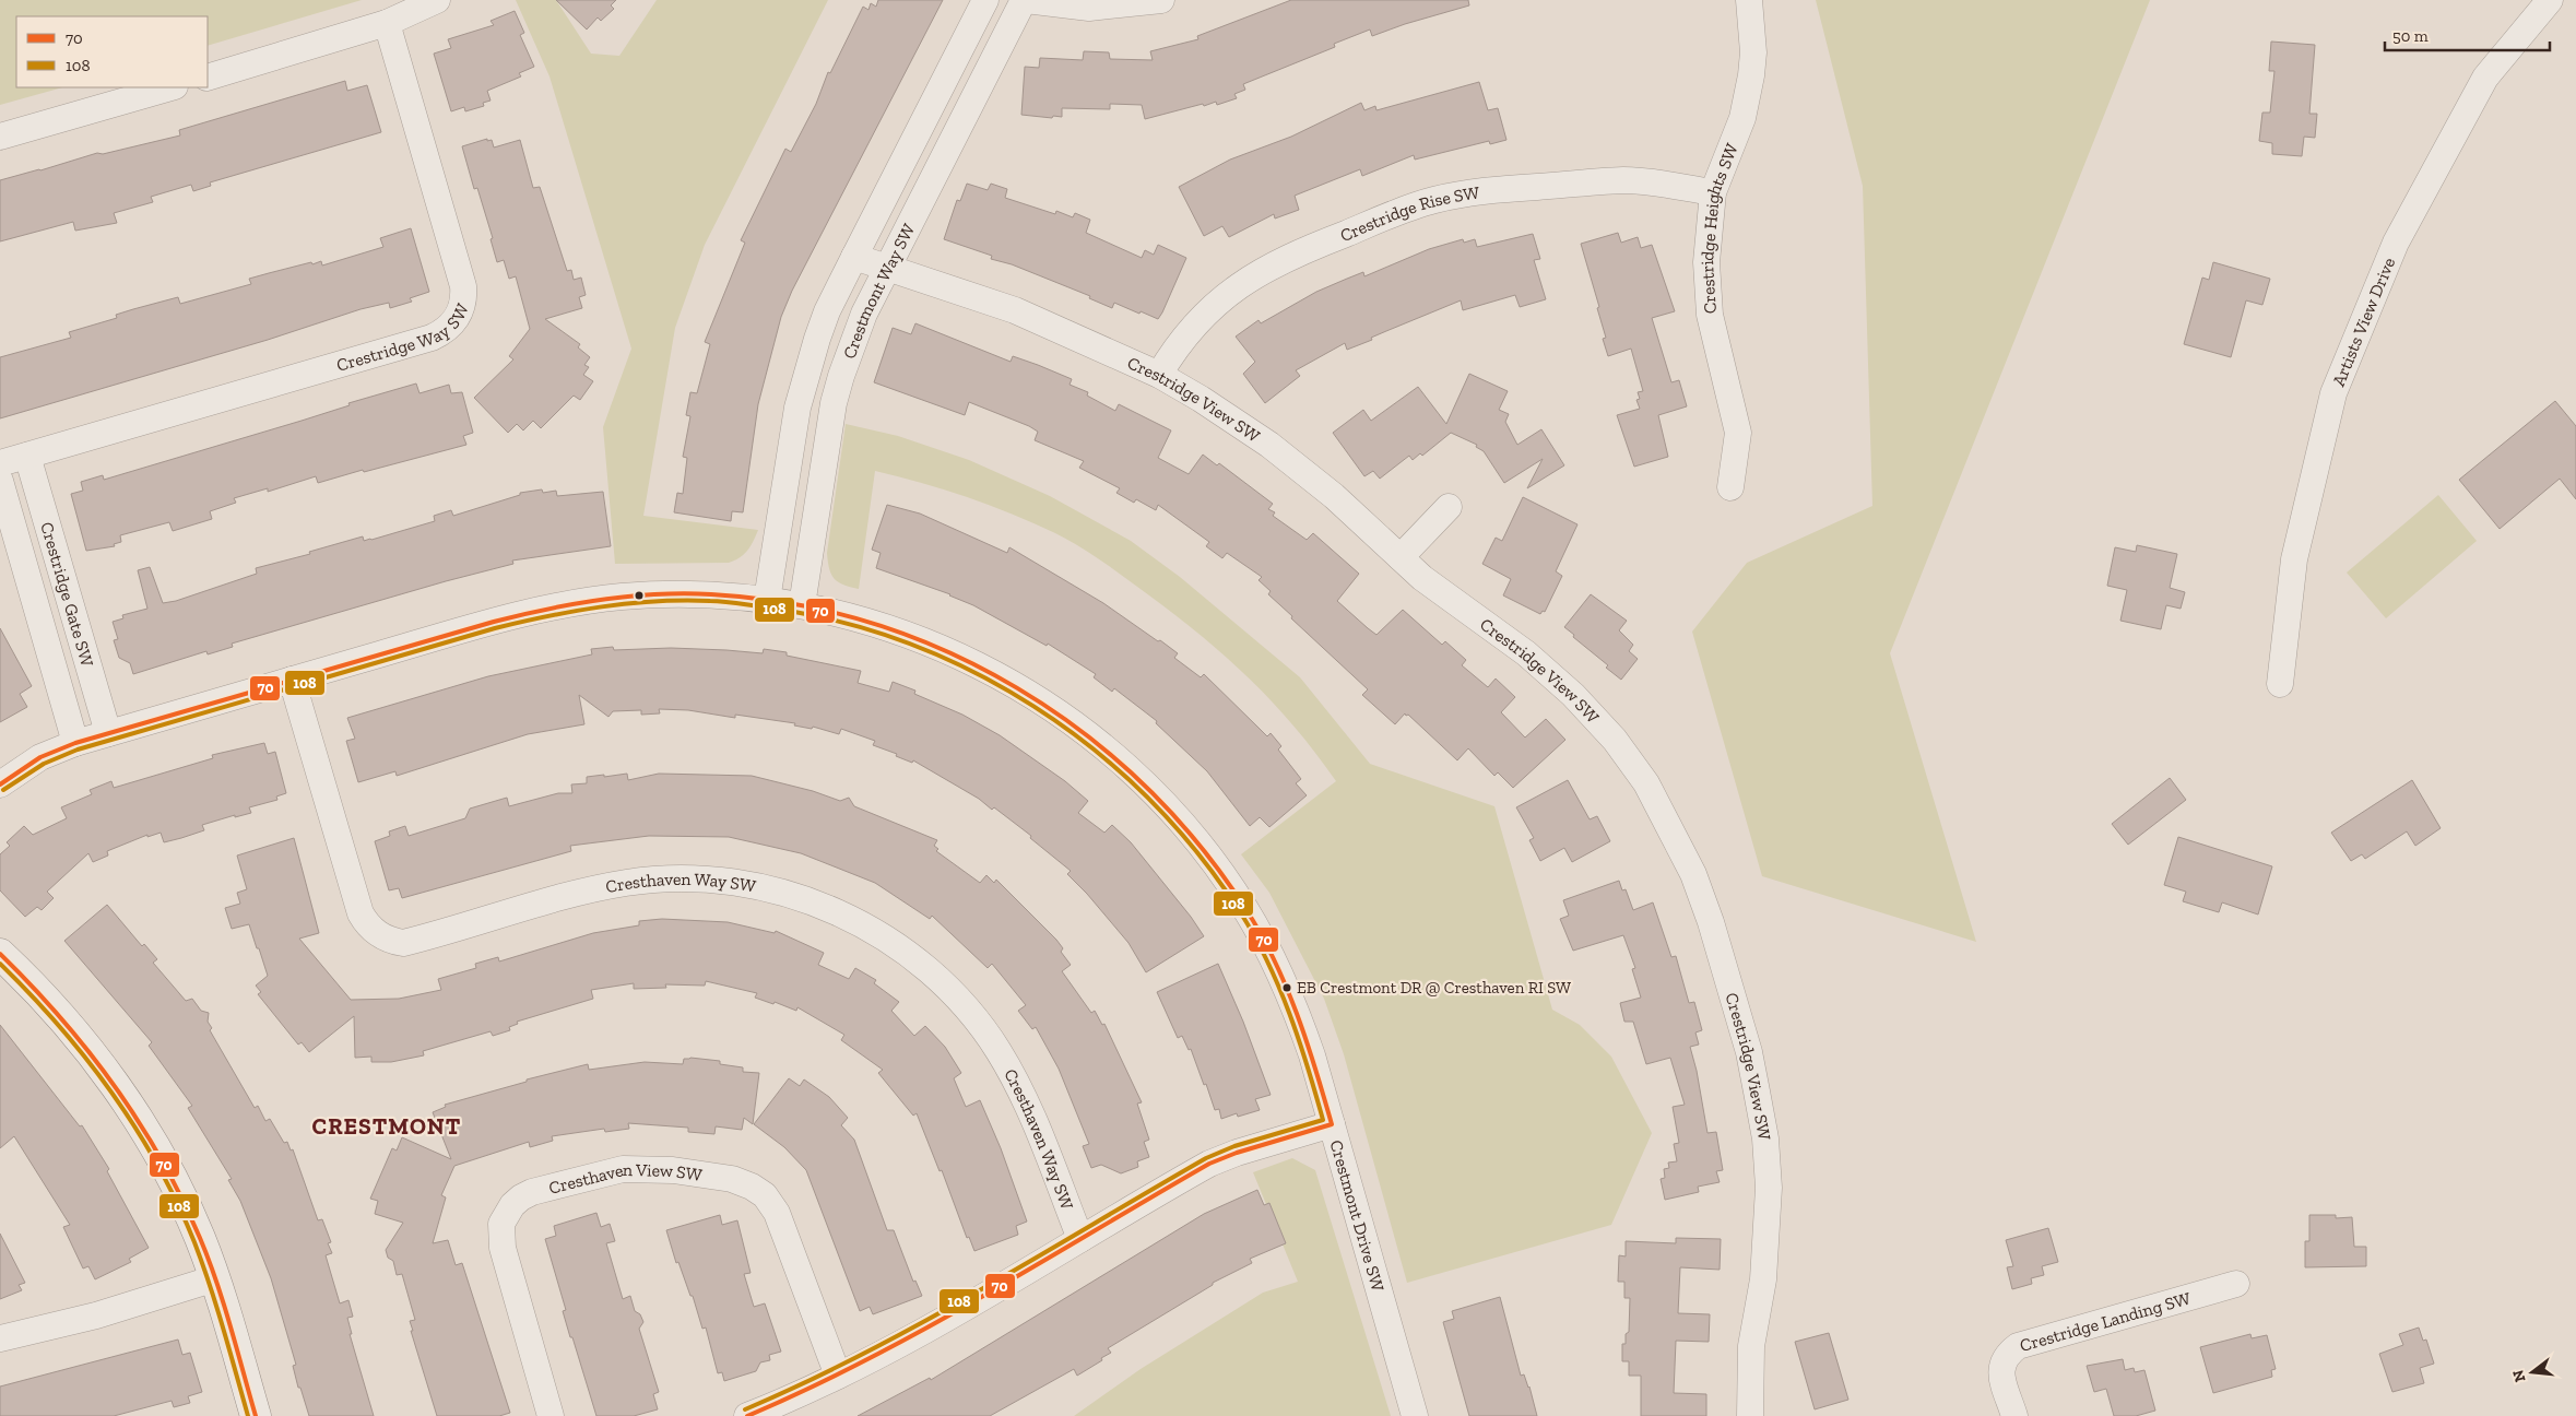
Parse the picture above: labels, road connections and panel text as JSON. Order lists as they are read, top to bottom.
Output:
{
  "streets": {
    "street": [
      "Crestridge Rise SW",
      "Crestridge Heights SW",
      "Crestmont Way SW",
      "Artists View Drive",
      "Crestridge Way SW",
      "Crestridge View SW",
      "Crestridge Gate SW",
      "Cresthaven Way SW",
      "Cresthaven View SW",
      "Crestmont Drive SW",
      "Crestridge Landing SW"
    ]
  },
  "crossings": [
    ["Crestridge Rise SW", "Crestridge Heights SW"],
    ["Crestridge Rise SW", "Crestridge View SW"],
    ["Crestmont Way SW", "Crestridge View SW"],
    ["Crestmont Way SW", "Crestmont Drive SW"],
    ["Crestridge Way SW", "Crestridge Gate SW"],
    ["Crestridge Gate SW", "Crestmont Drive SW"],
    ["Cresthaven Way SW", "Crestmont Drive SW"]
  ],
  "districts": ["CRESTMONT"],
  "places": ["EB Crestmont DR @ Cresthaven RI SW"],
  "lines": ["transit line 70", "transit line 108"],
  "legend": ["70", "108"],
  "scale_bar": "50 m",
  "north": "left"
}
